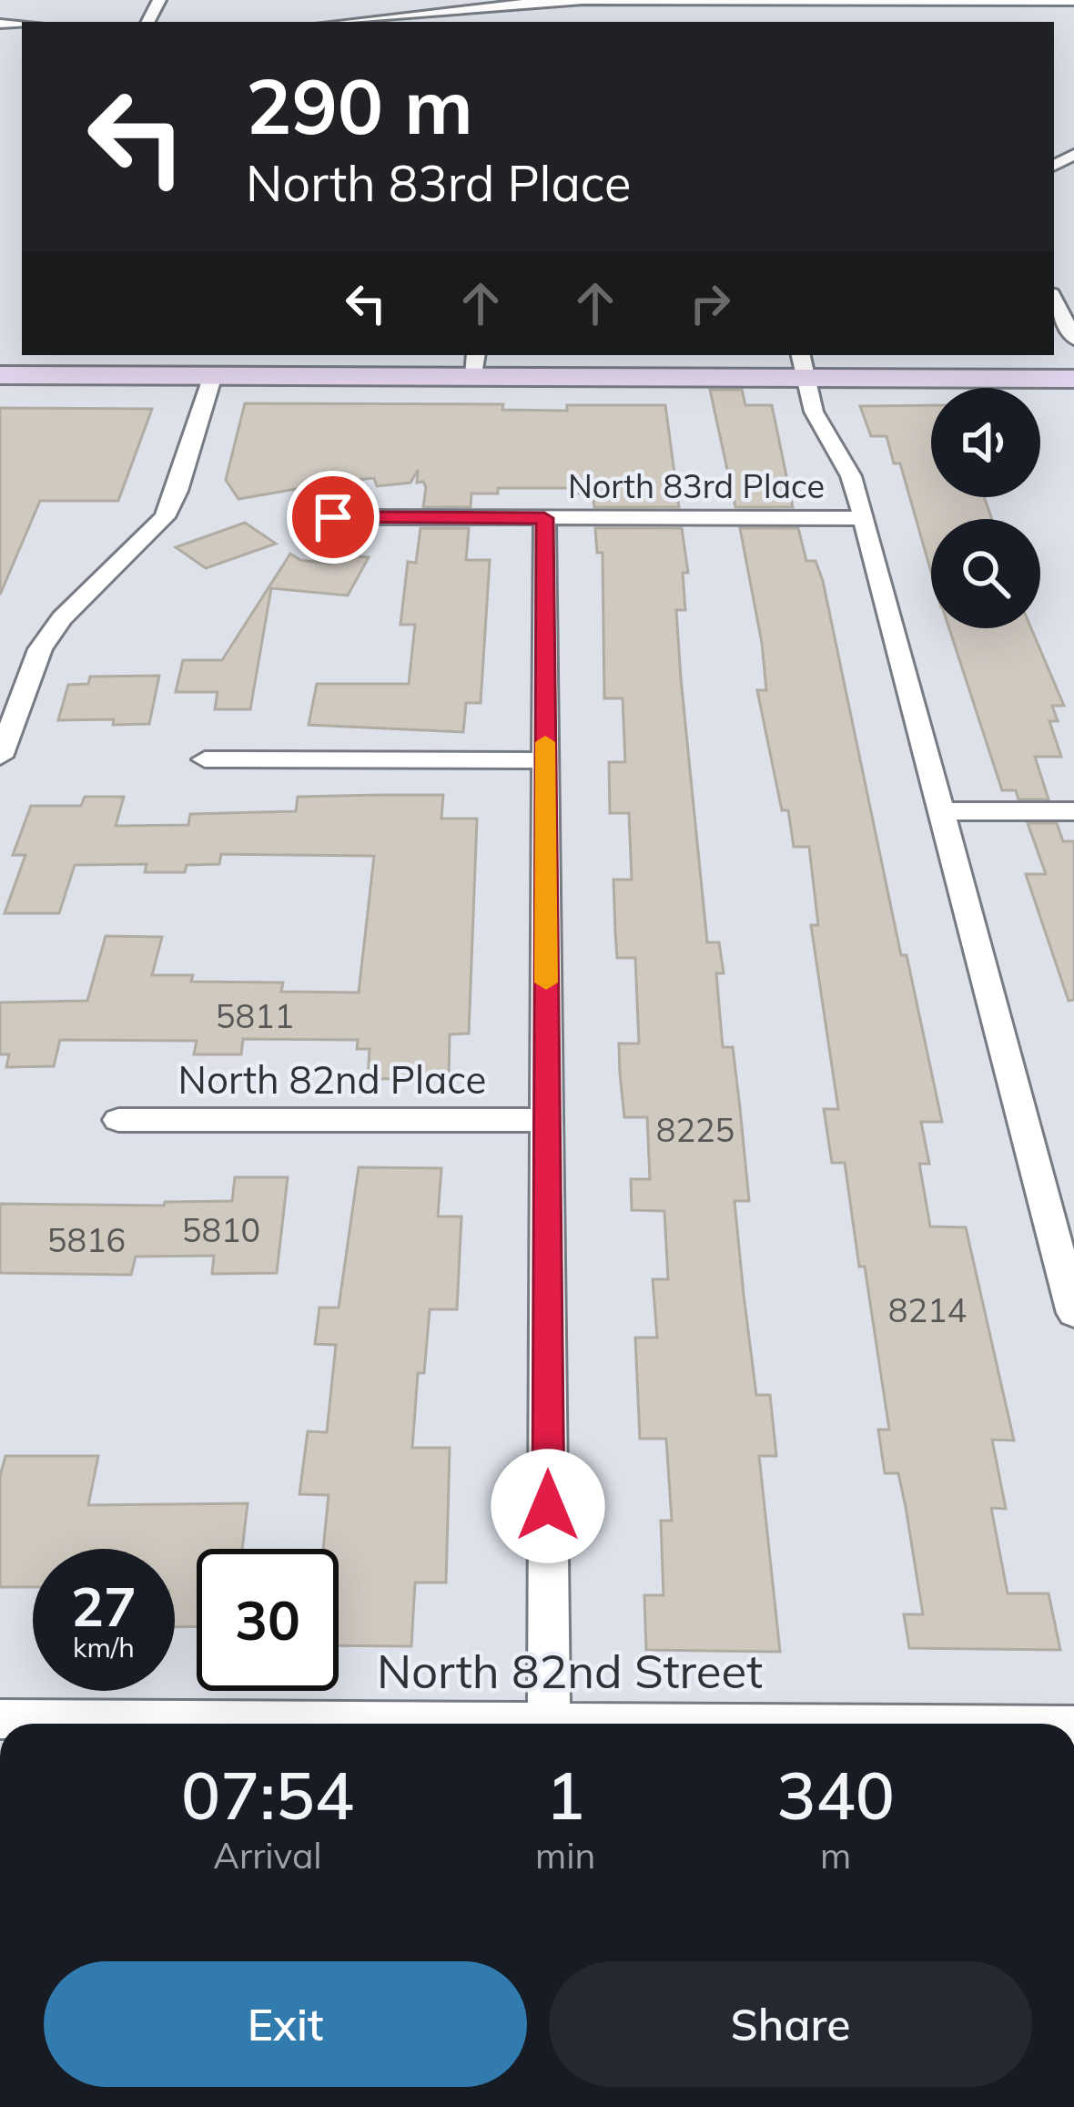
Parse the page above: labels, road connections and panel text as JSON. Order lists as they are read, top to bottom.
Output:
{
  "streets": {
    "street": ["North 83rd Place", "North 82nd Place", "North 82nd Street"]
  },
  "house_numbers": [
    "5811",
    "8225",
    "5810",
    "5816",
    "8214"
  ],
  "page": {
    "turn": ["290 m", "North 83rd Place"],
    "speed": "27 km/h",
    "limit": "30",
    "eta": [
      "07:54",
      "Arrival",
      "1",
      "min",
      "340",
      "m"
    ],
    "buttons": ["Exit", "Share"]
  }
}
